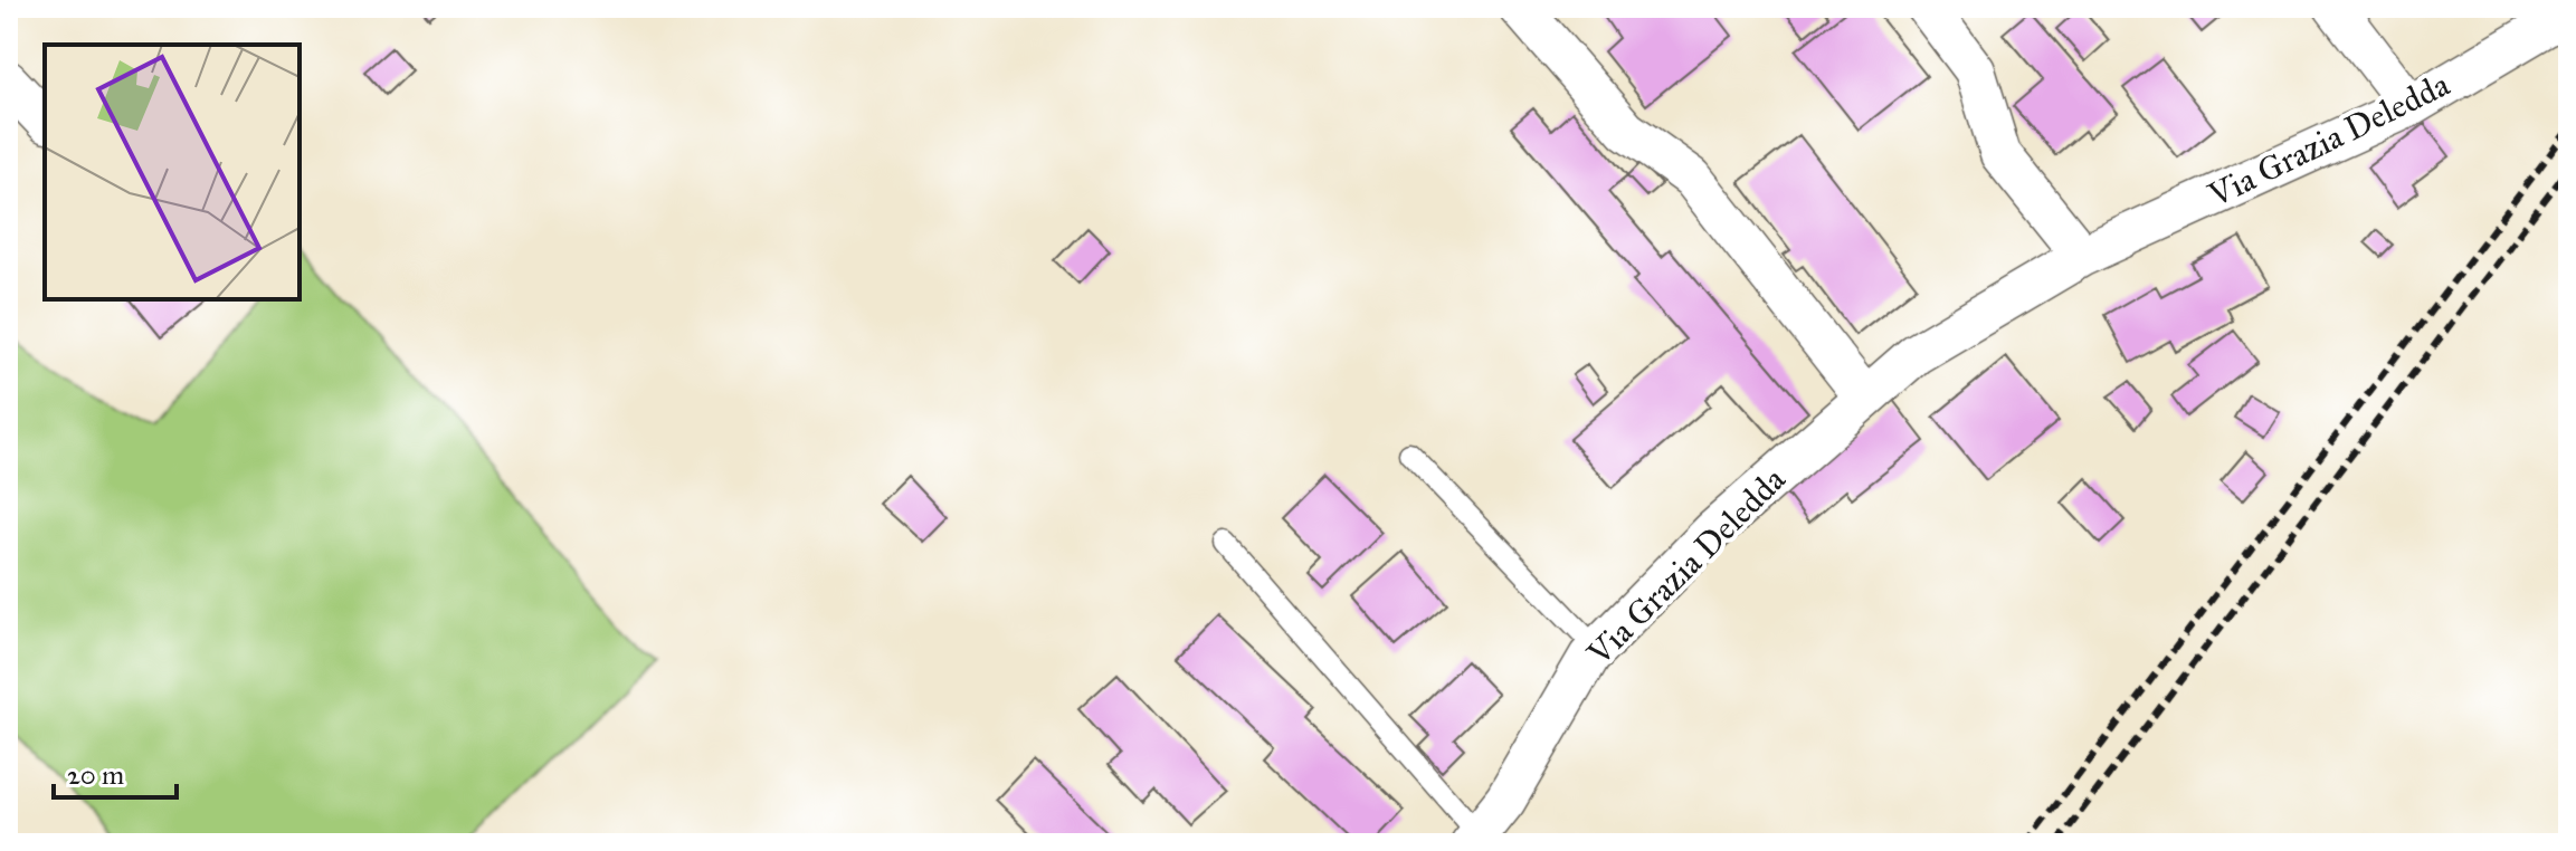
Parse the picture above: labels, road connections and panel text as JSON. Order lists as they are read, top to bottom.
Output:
{
  "streets": {
    "street": ["Via Grazia Deledda"]
  },
  "scale_bar": "20 m"
}
